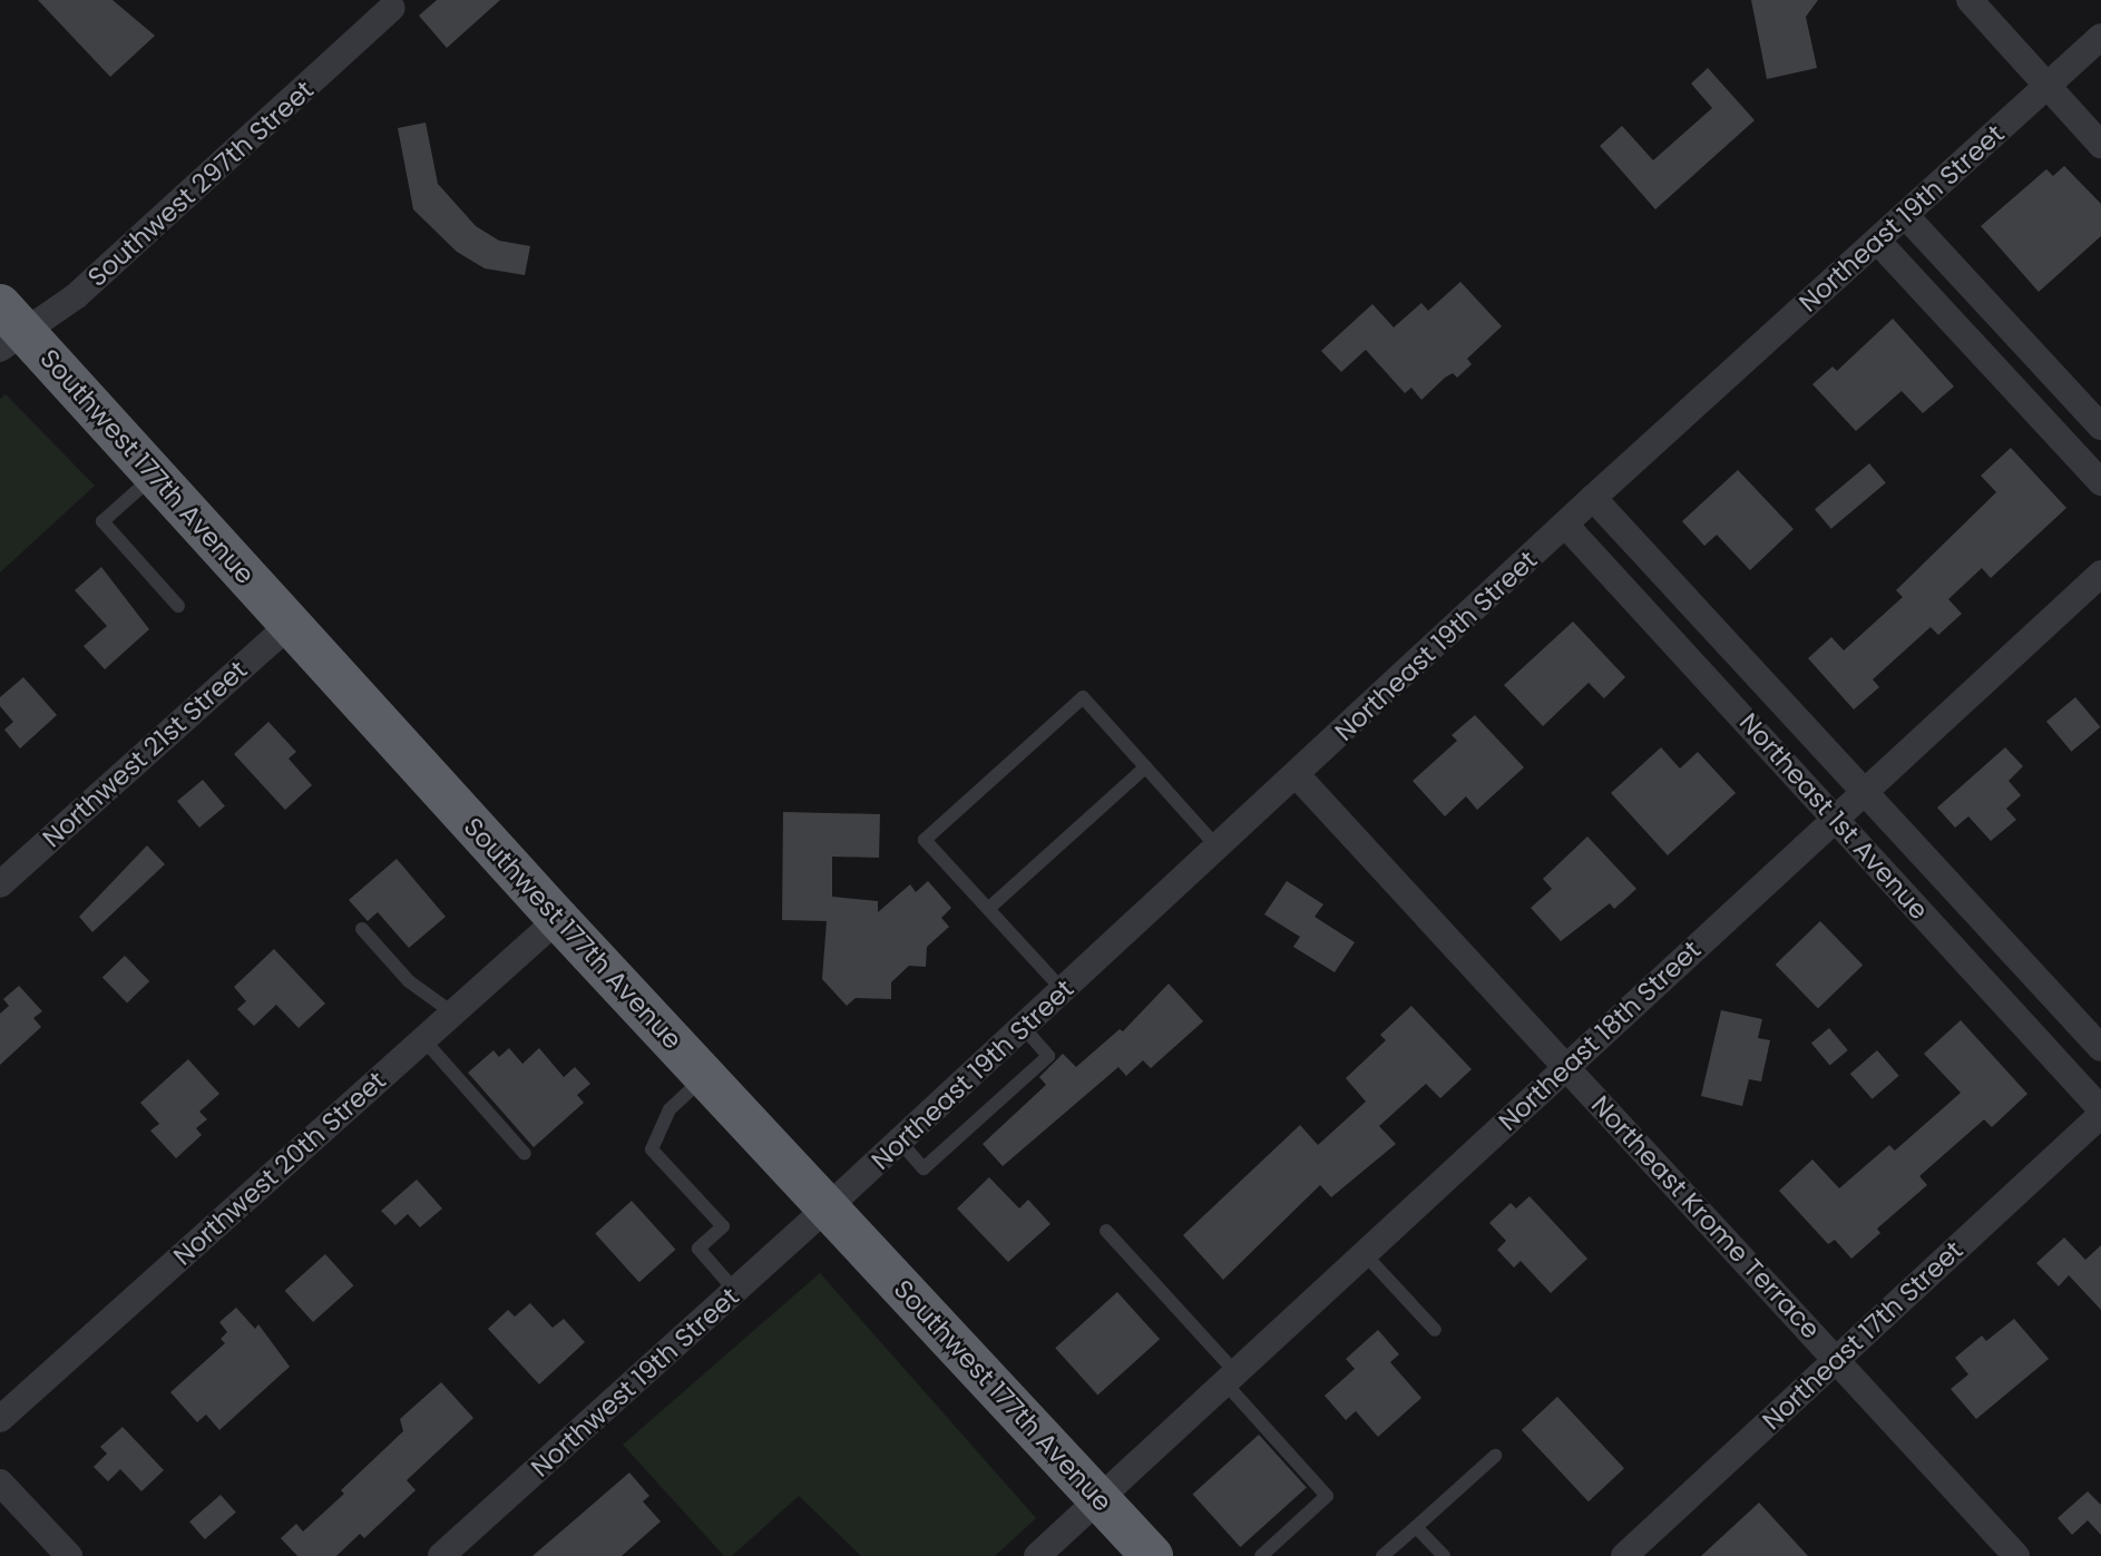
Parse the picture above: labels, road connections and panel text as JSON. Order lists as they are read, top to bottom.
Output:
{
  "streets": {
    "highway": ["Southwest 177th Avenue"],
    "street": [
      "Southwest 297th Street",
      "Northeast 19th Street",
      "Northwest 21st Street",
      "Northeast 1st Avenue",
      "Northeast 18th Street",
      "Northwest 20th Street",
      "Northeast Krome Terrace",
      "Northeast 17th Street",
      "Northwest 19th Street"
    ]
  },
  "crossings": [
    ["Southwest 297th Street", "Southwest 177th Avenue"],
    ["Northeast 19th Street", "Southwest 177th Avenue"],
    ["Northeast 19th Street", "Northeast 1st Avenue"],
    ["Northeast 19th Street", "Northeast Krome Terrace"],
    ["Northeast 19th Street", "Northwest 19th Street"],
    ["Southwest 177th Avenue", "Northwest 21st Street"],
    ["Southwest 177th Avenue", "Northeast 18th Street"],
    ["Southwest 177th Avenue", "Northwest 20th Street"],
    ["Southwest 177th Avenue", "Northwest 19th Street"],
    ["Northeast 1st Avenue", "Northeast 18th Street"],
    ["Northeast 1st Avenue", "Northeast 17th Street"],
    ["Northeast 18th Street", "Northeast Krome Terrace"],
    ["Northeast Krome Terrace", "Northeast 17th Street"]
  ]
}
